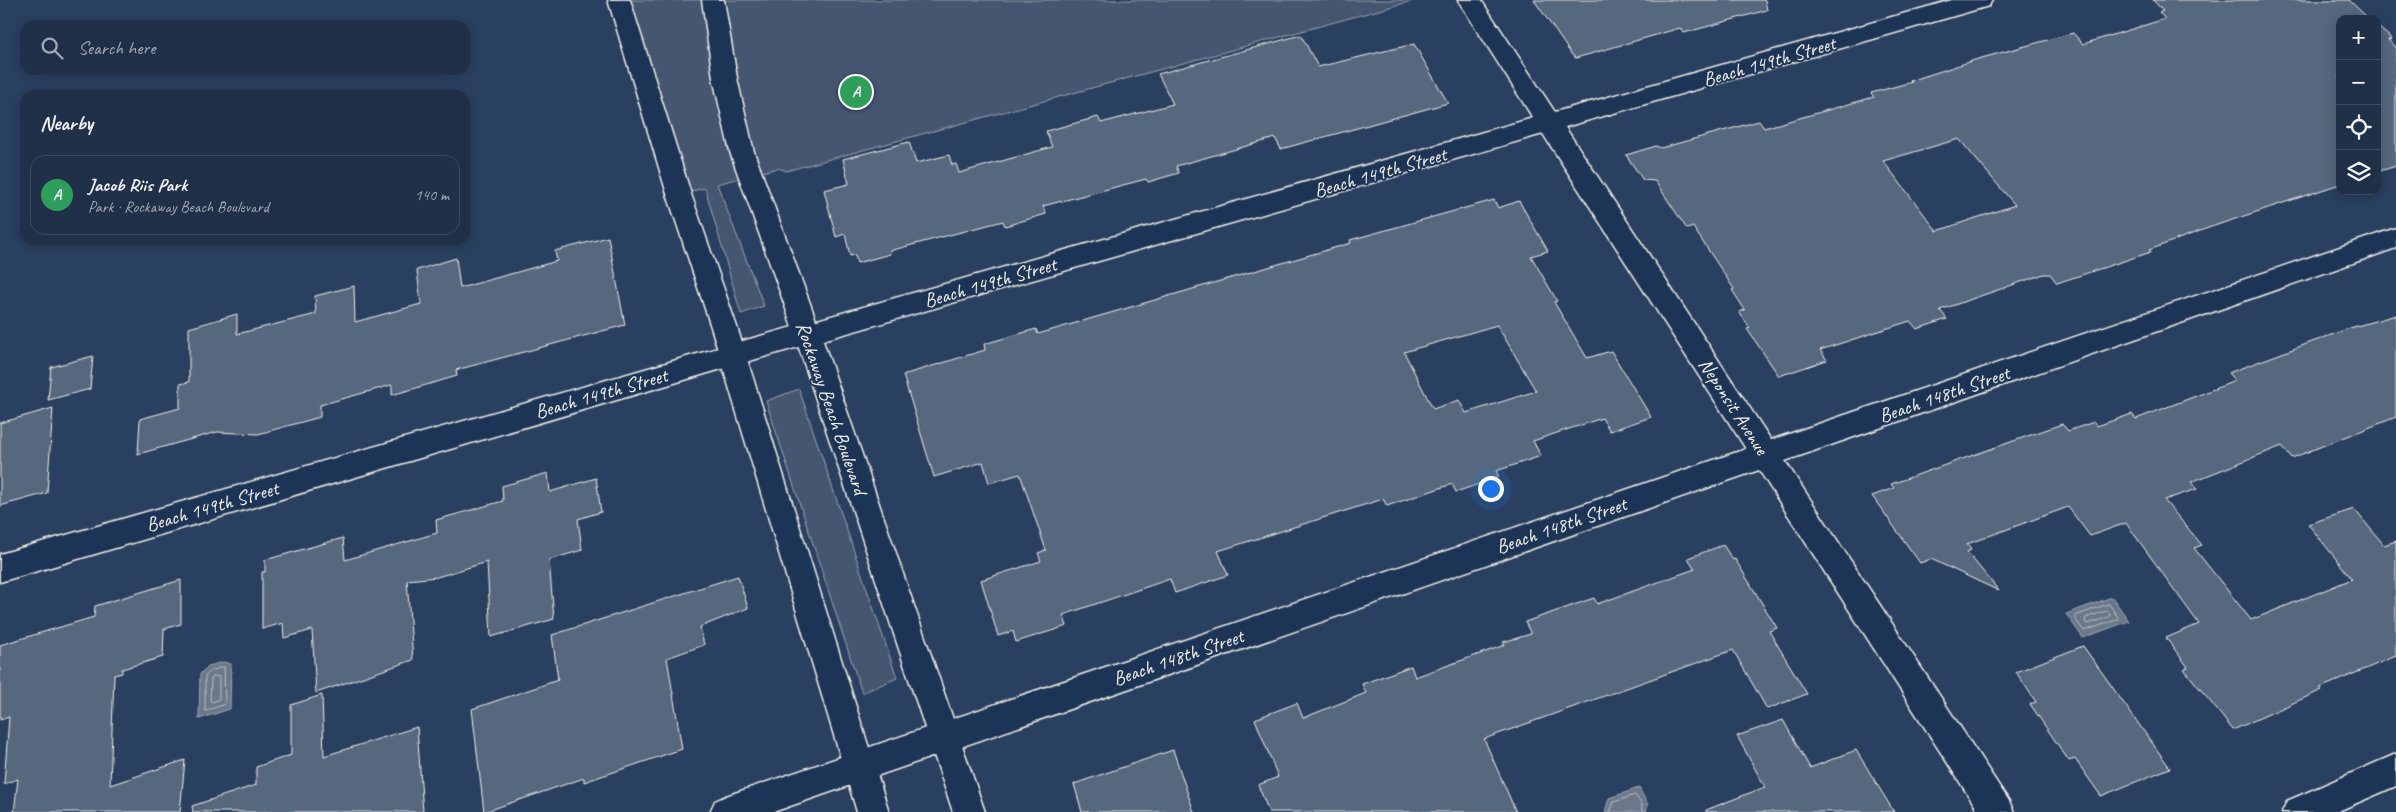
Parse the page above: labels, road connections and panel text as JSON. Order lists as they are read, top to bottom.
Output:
{
  "streets": {
    "street": [
      "Beach 149th Street",
      "Beach 148th Street",
      "Neponsit Avenue",
      "Rockaway Beach Boulevard"
    ]
  },
  "crossings": [
    ["Beach 149th Street", "Neponsit Avenue"],
    ["Beach 149th Street", "Rockaway Beach Boulevard"],
    ["Beach 148th Street", "Neponsit Avenue"],
    ["Beach 148th Street", "Rockaway Beach Boulevard"]
  ],
  "page": {
    "map_buttons": ["+", "−"],
    "search": "Search here",
    "pins": "A",
    "heading": "Nearby",
    "list": [
      {
        "mark": "A",
        "name": "Jacob Riis Park",
        "note": "Park · Rockaway Beach Boulevard",
        "value": "140 m"
      }
    ]
  }
}
